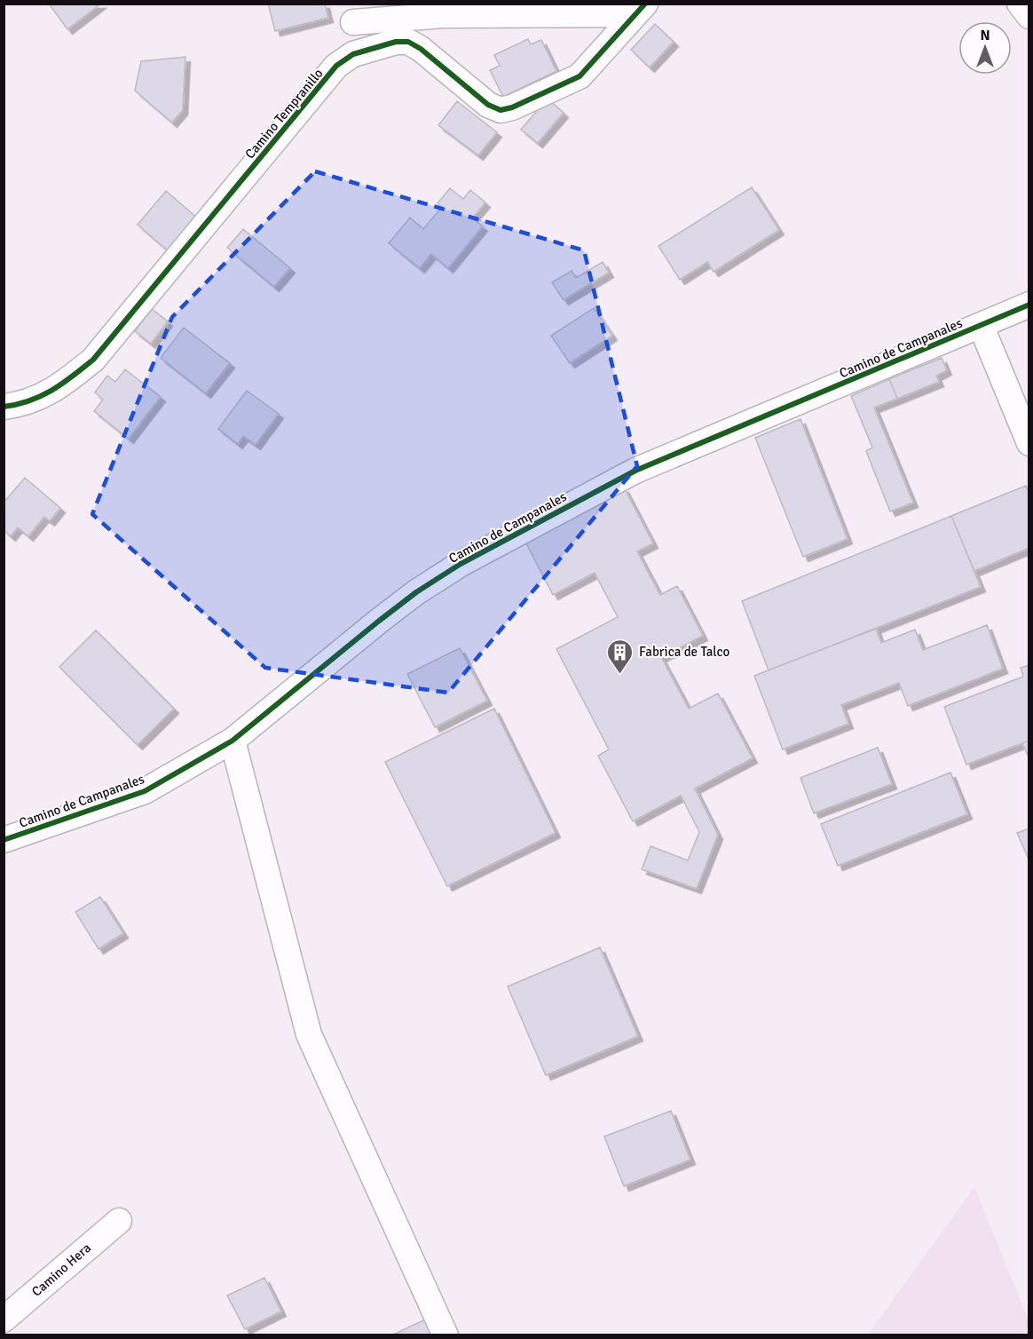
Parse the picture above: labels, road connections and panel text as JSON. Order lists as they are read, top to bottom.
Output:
{
  "streets": {
    "street": ["Camino Tempranillo", "Camino de Campanales", "Camino Hera"]
  },
  "places": {
    "building": ["Fabrica de Talco"]
  },
  "north": "top"
}
